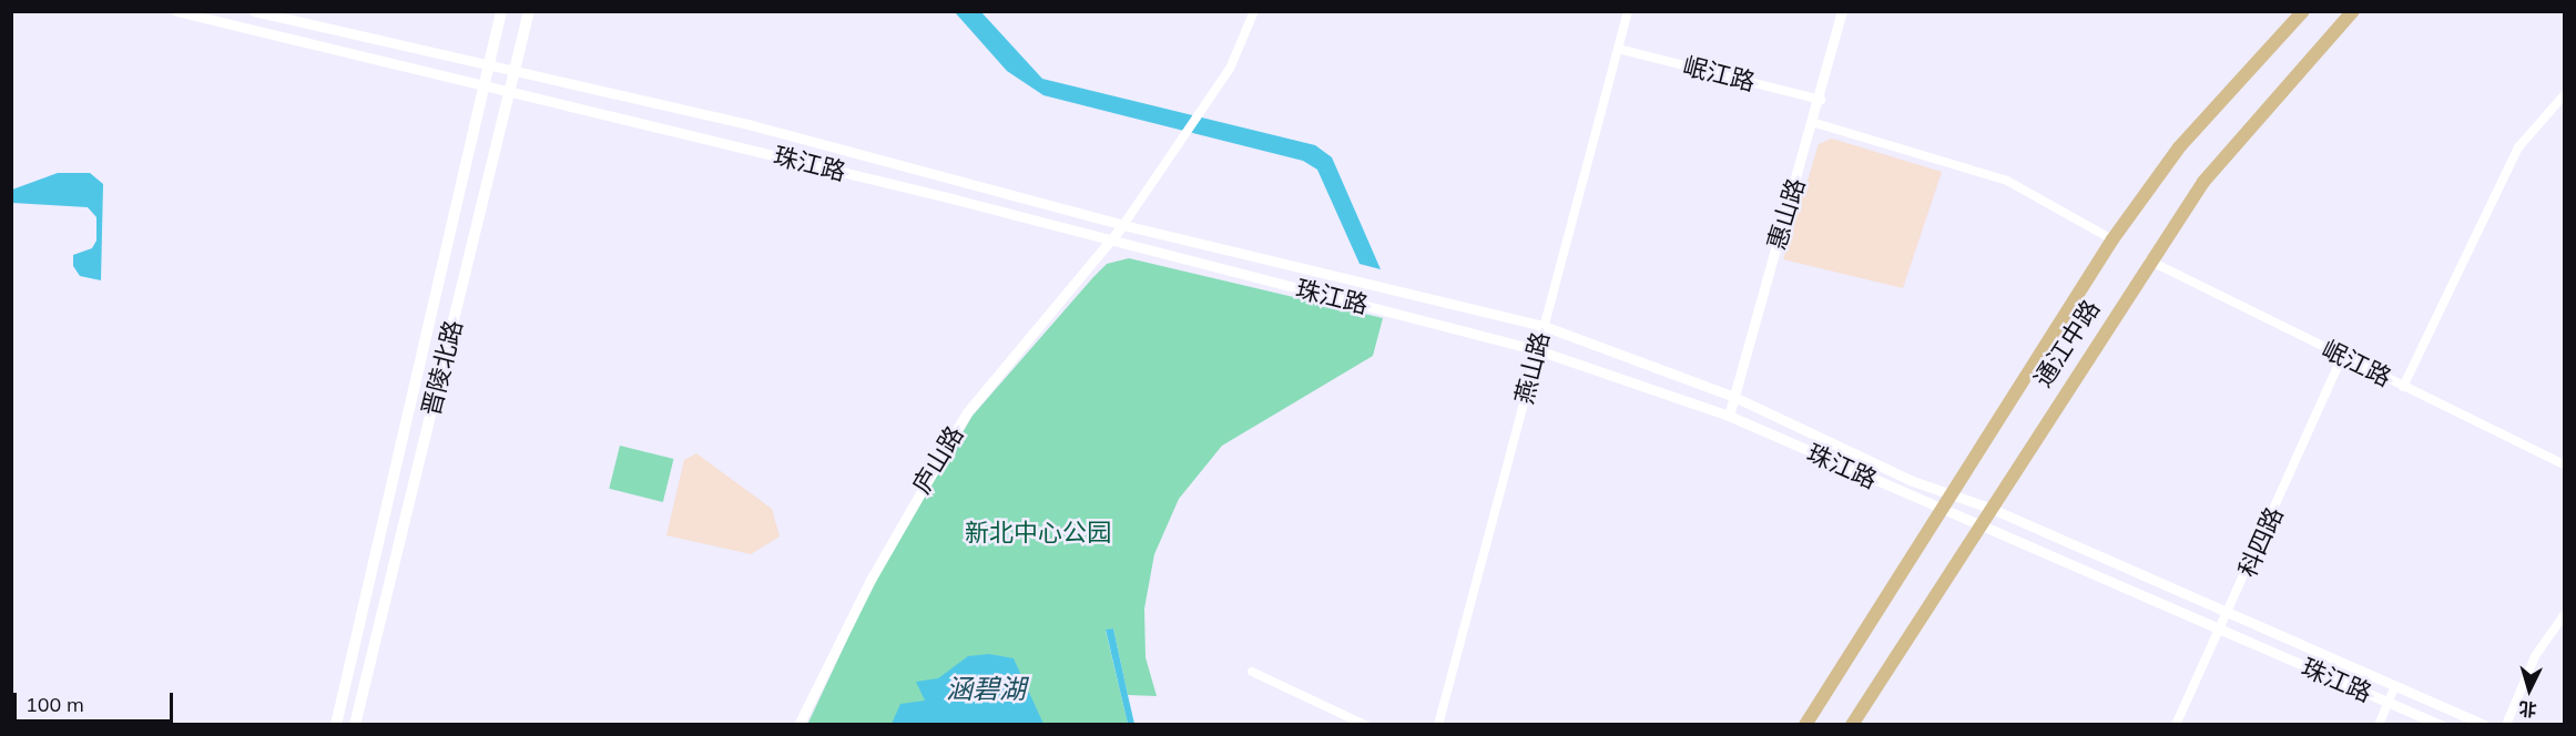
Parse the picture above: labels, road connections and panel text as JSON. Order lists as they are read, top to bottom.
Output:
{
  "streets": {
    "main road": ["通江中路", "晋陵北路"],
    "street": [
      "岷江路",
      "珠江路",
      "惠山路",
      "燕山路",
      "庐山路",
      "科四路"
    ]
  },
  "crossings": [
    ["岷江路", "惠山路"],
    ["岷江路", "通江中路"],
    ["岷江路", "燕山路"],
    ["岷江路", "科四路"],
    ["珠江路", "惠山路"],
    ["珠江路", "通江中路"],
    ["珠江路", "晋陵北路"],
    ["珠江路", "燕山路"],
    ["珠江路", "庐山路"],
    ["珠江路", "科四路"]
  ],
  "water": ["涵碧湖"],
  "parks": ["新北中心公园"],
  "scale_bar": "100 m",
  "north": "bottom"
}
